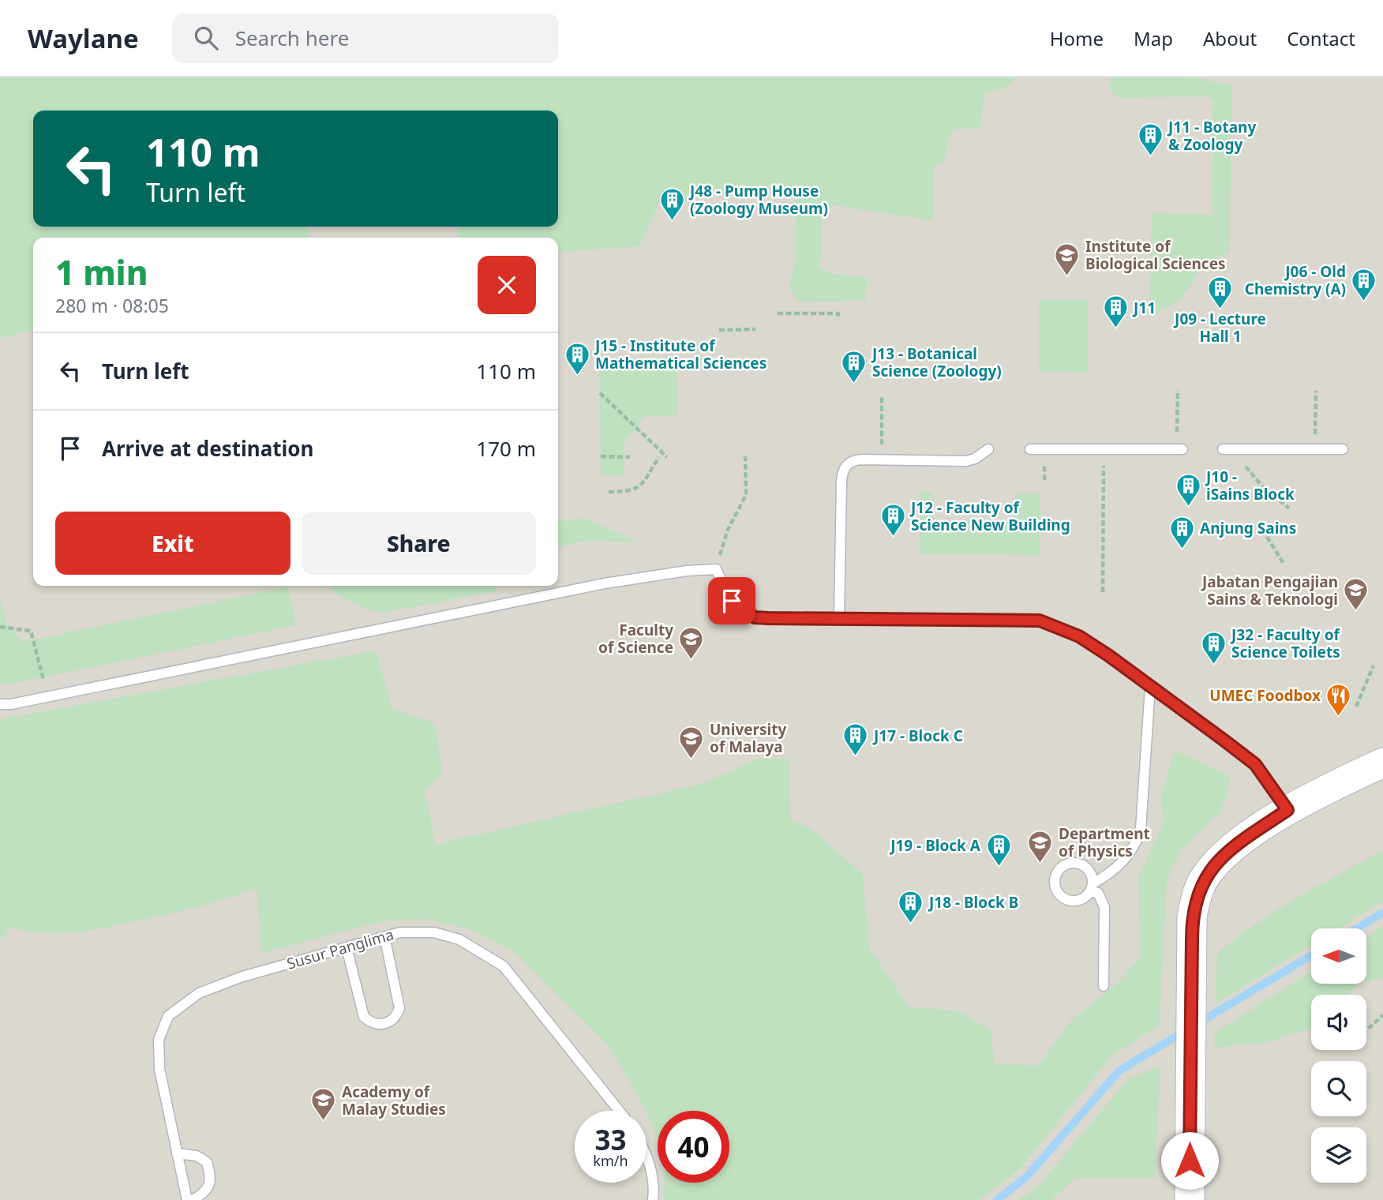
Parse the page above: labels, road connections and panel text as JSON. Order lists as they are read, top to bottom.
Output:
{
  "streets": {
    "lane": ["Susur Panglima"]
  },
  "places": {
    "building": [
      "J11 - Botany & Zoology",
      "J48 - Pump House (Zoology Museum)",
      "J06 - Old Chemistry (A)",
      "J09 - Lecture Hall 1",
      "J11",
      "J15 - Institute of Mathematical Sciences",
      "J13 - Botanical Science (Zoology)",
      "J10 - iSains Block",
      "J12 - Faculty of Science New Building",
      "Anjung Sains",
      "J32 - Faculty of Science Toilets",
      "J17 - Block C",
      "J19 - Block A",
      "J18 - Block B"
    ],
    "school or university": [
      "Institute of Biological Sciences",
      "Jabatan Pengajian Sains & Teknologi",
      "Faculty of Science",
      "University of Malaya",
      "Department of Physics",
      "Academy of Malay Studies"
    ],
    "restaurant": ["UMEC Foodbox"]
  },
  "north": "left",
  "page": {
    "header": "Waylane",
    "search": "Search here",
    "nav": [
      "Home",
      "Map",
      "About",
      "Contact"
    ],
    "turn": ["110 m", "Turn left"],
    "heading": ["1 min", "280 m · 08:05"],
    "list": [
      {
        "name": "Turn left",
        "value": "110 m"
      },
      {
        "name": "Arrive at destination",
        "value": "170 m"
      }
    ],
    "buttons": ["Exit", "Share"],
    "speed": "33 km/h",
    "limit": "40"
  }
}
